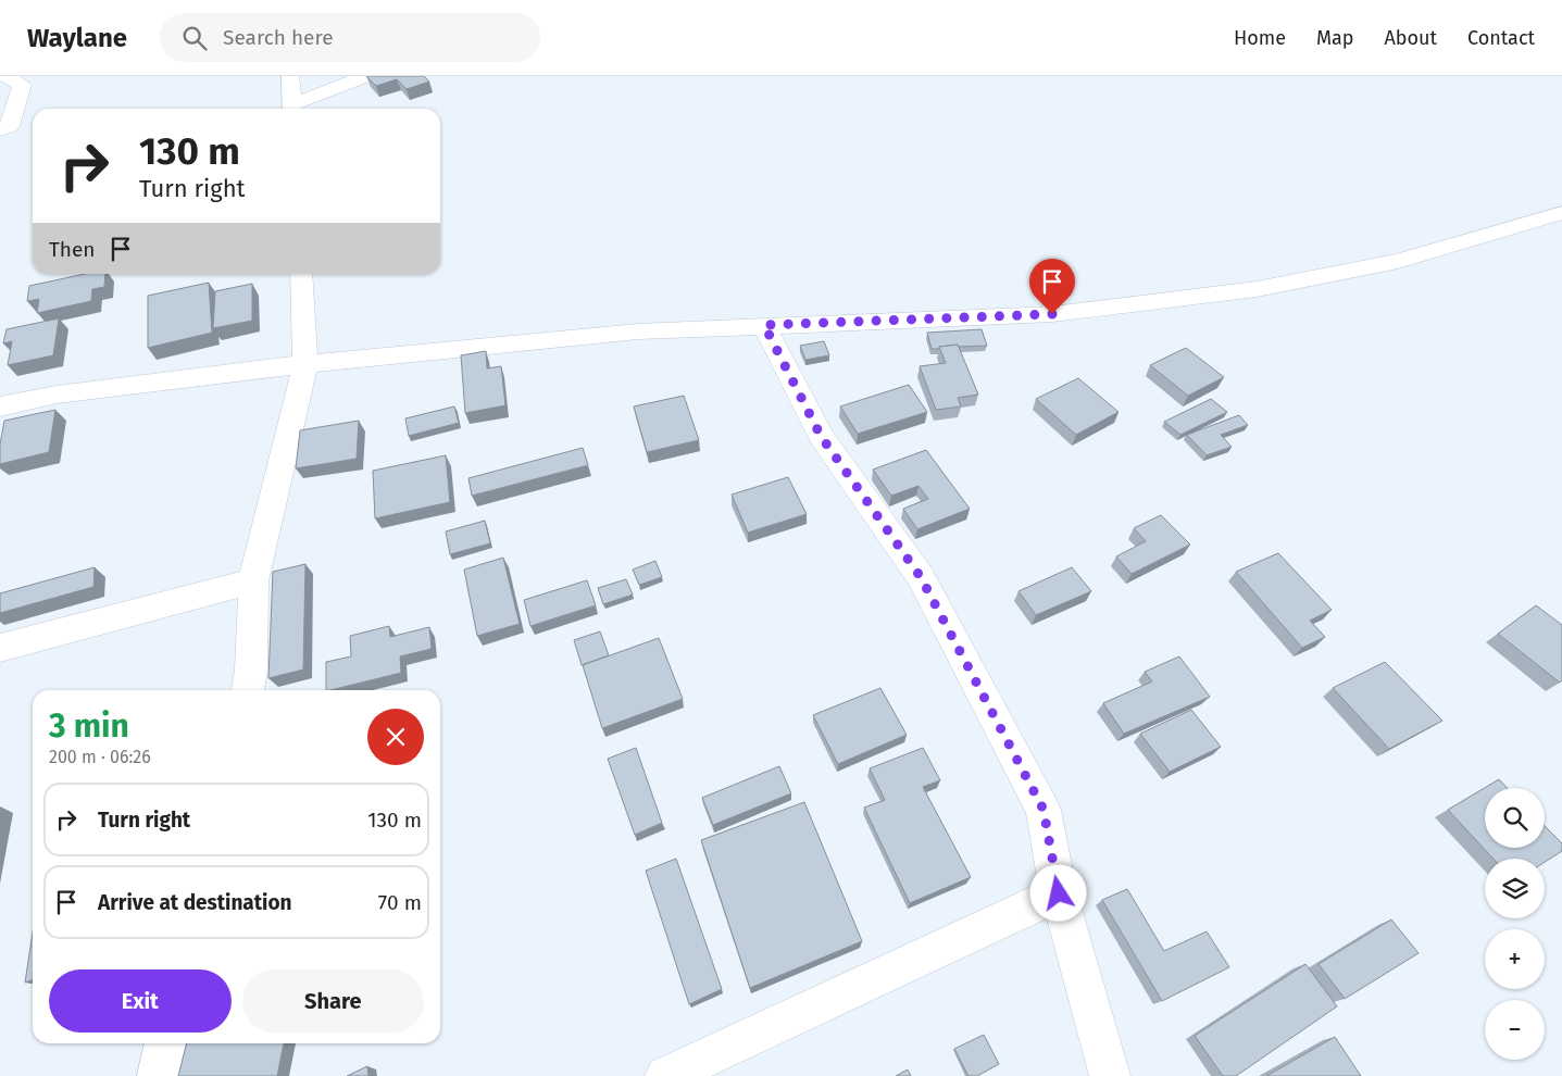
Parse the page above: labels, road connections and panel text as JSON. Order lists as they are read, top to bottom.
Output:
{
  "page": {
    "header": "Waylane",
    "search": "Search here",
    "nav": [
      "Home",
      "Map",
      "About",
      "Contact"
    ],
    "turn": ["130 m", "Turn right"],
    "then": "Then",
    "heading": ["3 min", "200 m · 06:26"],
    "list": [
      {
        "name": "Turn right",
        "value": "130 m"
      },
      {
        "name": "Arrive at destination",
        "value": "70 m"
      }
    ],
    "map_buttons": ["+", "−"],
    "buttons": ["Exit", "Share"]
  }
}
